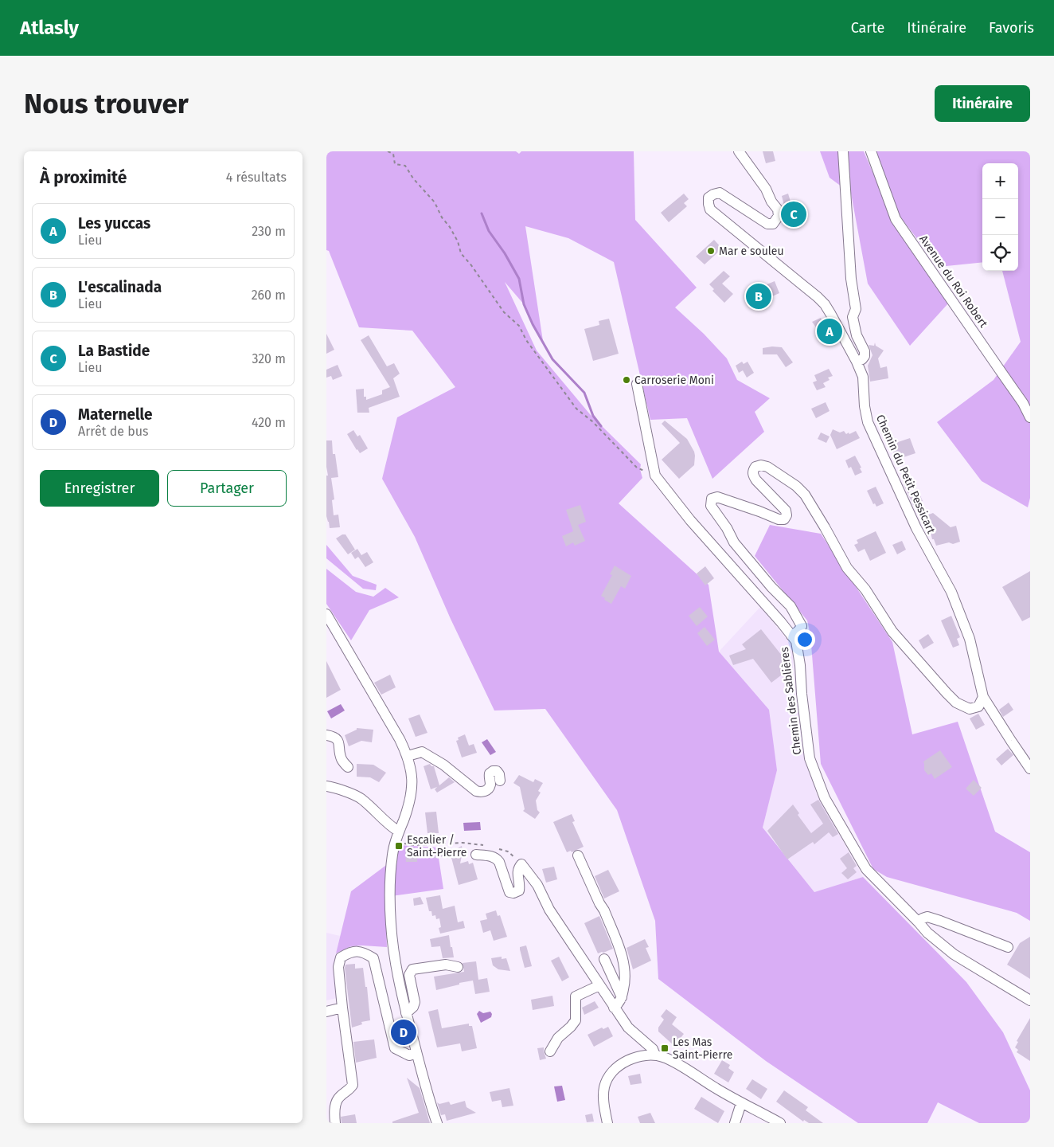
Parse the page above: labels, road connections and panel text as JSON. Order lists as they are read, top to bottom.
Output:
{
  "streets": {
    "street": ["Avenue du Roi Robert", "Chemin du Petit Pessicart", "Chemin des Sablières"]
  },
  "places": {
    "other": ["Mar e souleu", "Carroserie Moni"],
    "transit": ["Escalier / Saint-Pierre", "Les Mas Saint-Pierre"]
  },
  "page": {
    "header": "Atlasly",
    "nav": ["Carte", "Itinéraire", "Favoris"],
    "buttons": [
      "Itinéraire",
      ["Enregistrer", "Partager"]
    ],
    "title": "Nous trouver",
    "heading": ["À proximité", "4 résultats"],
    "map_buttons": ["+", "−"],
    "pins": [
      "C",
      "B",
      "A",
      "D"
    ],
    "list": [
      {
        "mark": "A",
        "name": "Les yuccas",
        "note": "Lieu",
        "value": "230 m"
      },
      {
        "mark": "B",
        "name": "L'escalinada",
        "note": "Lieu",
        "value": "260 m"
      },
      {
        "mark": "C",
        "name": "La Bastide",
        "note": "Lieu",
        "value": "320 m"
      },
      {
        "mark": "D",
        "name": "Maternelle",
        "note": "Arrêt de bus",
        "value": "420 m"
      }
    ]
  }
}
